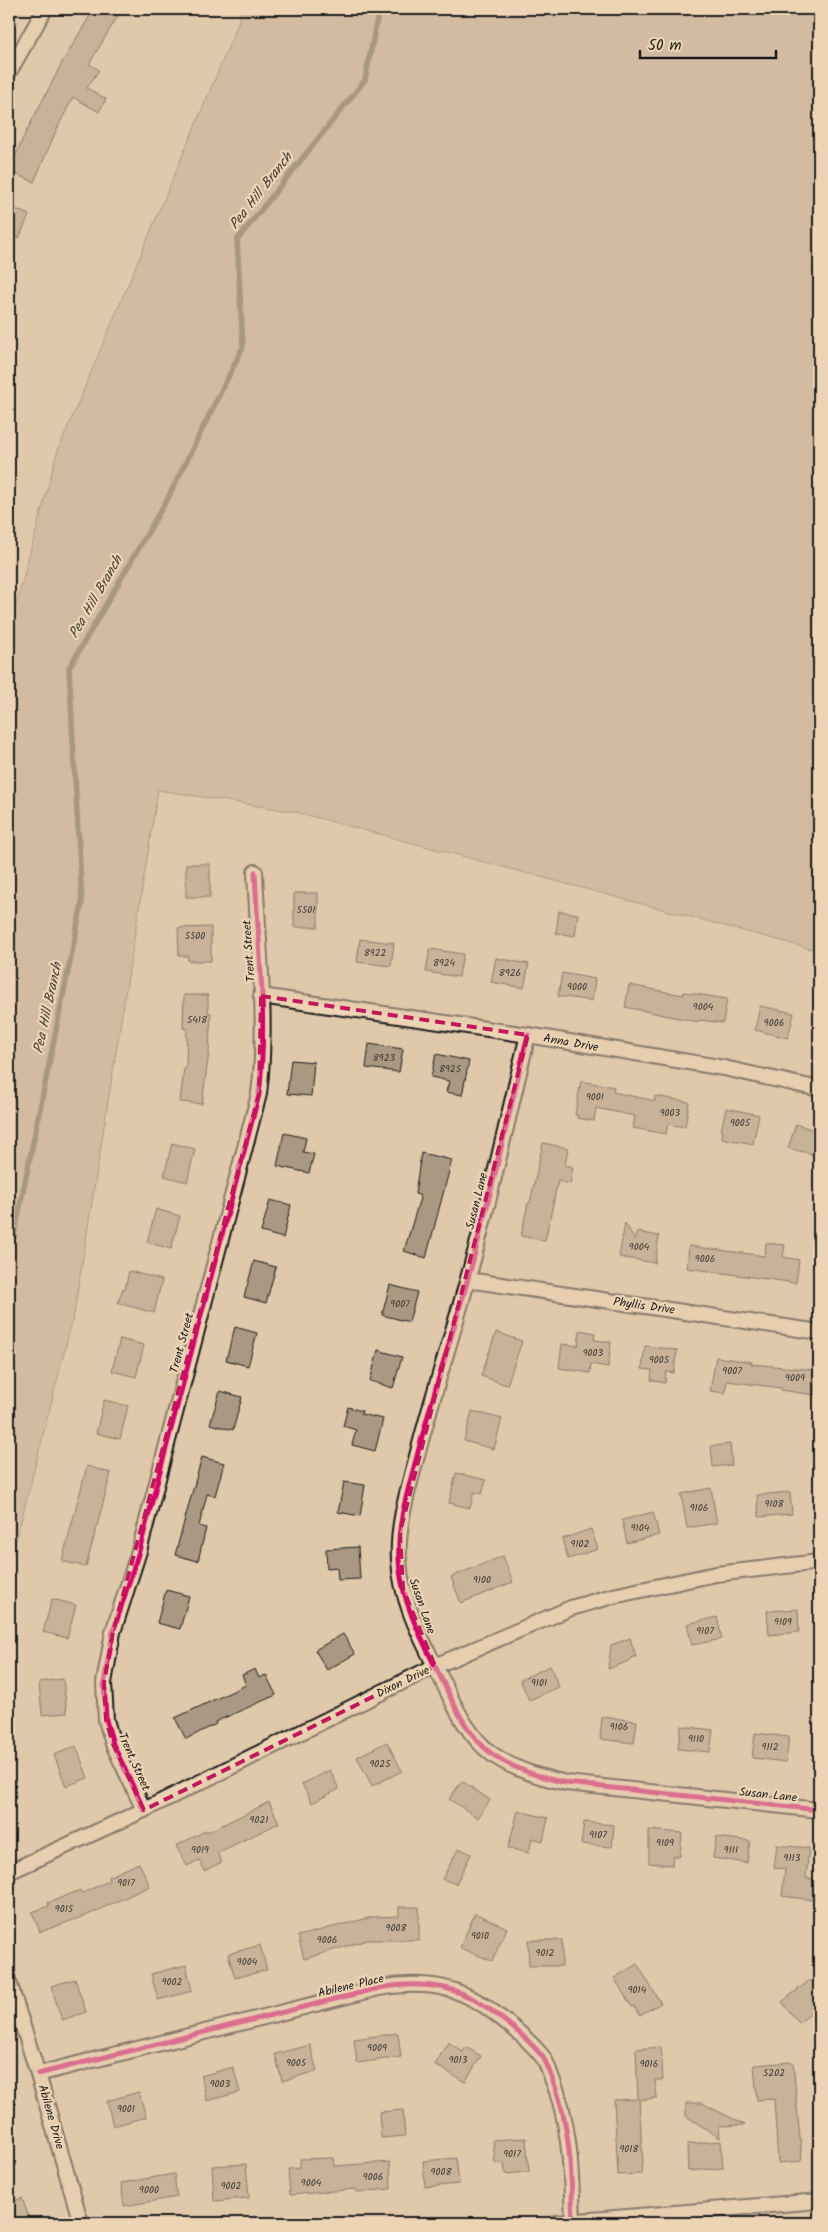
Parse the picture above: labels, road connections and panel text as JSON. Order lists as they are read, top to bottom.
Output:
{
  "streets": {
    "street": [
      "Trent Street",
      "Anna Drive",
      "Susan Lane",
      "Phyllis Drive",
      "Dixon Drive",
      "Abilene Place",
      "Abilene Drive"
    ]
  },
  "crossings": [
    ["Trent Street", "Anna Drive"],
    ["Trent Street", "Dixon Drive"],
    ["Anna Drive", "Susan Lane"],
    ["Susan Lane", "Phyllis Drive"],
    ["Susan Lane", "Dixon Drive"],
    ["Abilene Place", "Abilene Drive"]
  ],
  "water": ["Pea Hill Branch"],
  "house_numbers": [
    "5501",
    "5500",
    "8922",
    "8924",
    "8926",
    "9000",
    "9004",
    "5418",
    "9006",
    "8923",
    "8925",
    "9001",
    "9003",
    "9005",
    "9004",
    "9006",
    "9007",
    "9003",
    "9005",
    "9007",
    "9009",
    "9108",
    "9106",
    "9104",
    "9102",
    "9100",
    "9109",
    "9107",
    "9101",
    "9106",
    "9110",
    "9112",
    "9025",
    "9021",
    "9107",
    "9109",
    "9019",
    "9111",
    "9113",
    "9017",
    "9015",
    "9008",
    "9010",
    "9006",
    "9012",
    "9004",
    "9002",
    "9014",
    "9009",
    "9013",
    "9005",
    "9016",
    "5202",
    "9003",
    "9001",
    "9018",
    "9017",
    "9008",
    "9006",
    "9004",
    "9002",
    "9000"
  ],
  "scale_bar": "50 m"
}
